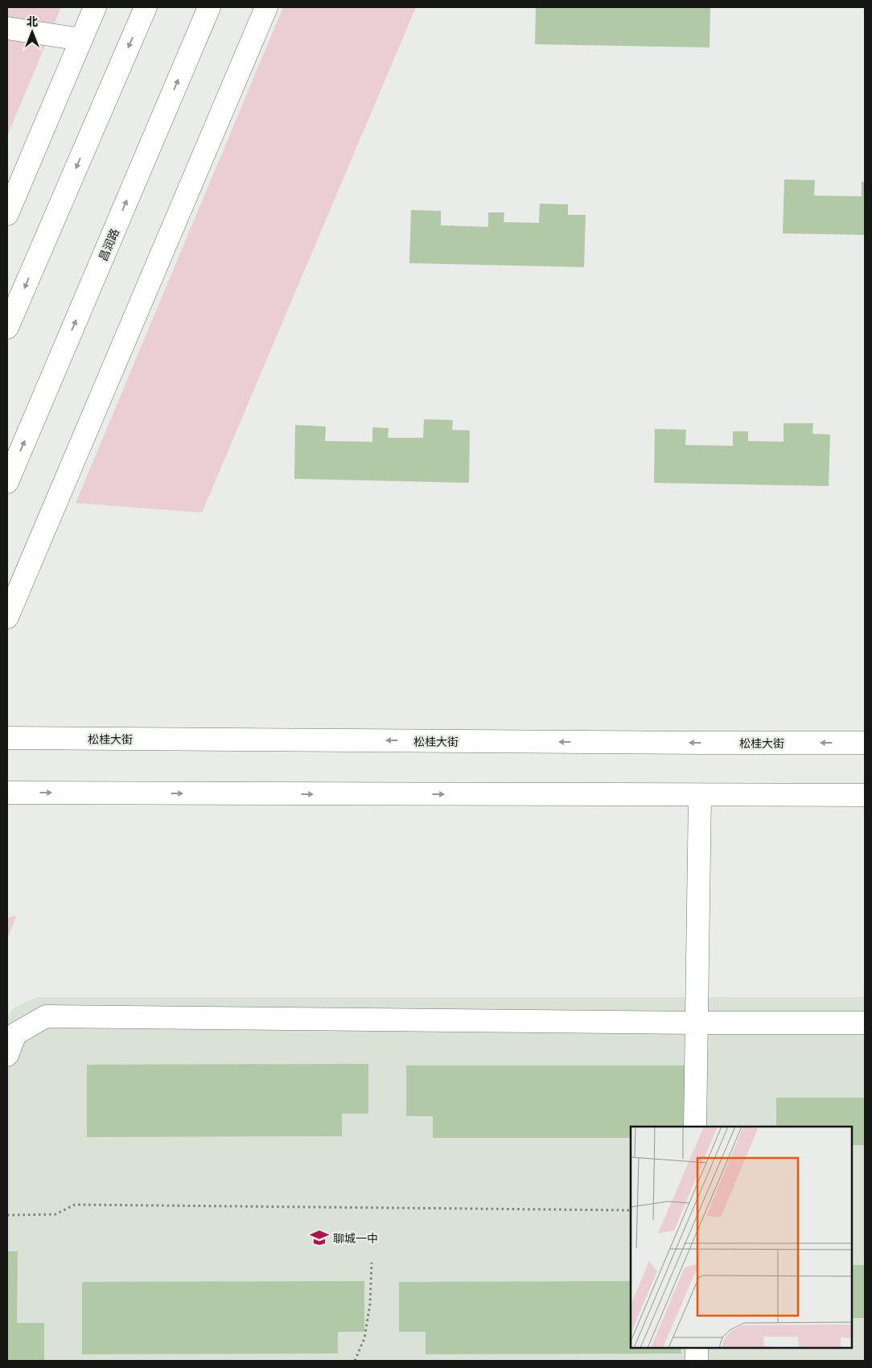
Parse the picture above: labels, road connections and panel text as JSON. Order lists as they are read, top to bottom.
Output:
{
  "streets": {
    "main road": ["昌润路", "松桂大街"]
  },
  "places": {
    "school or university": ["聊城一中"]
  },
  "north": "top"
}
